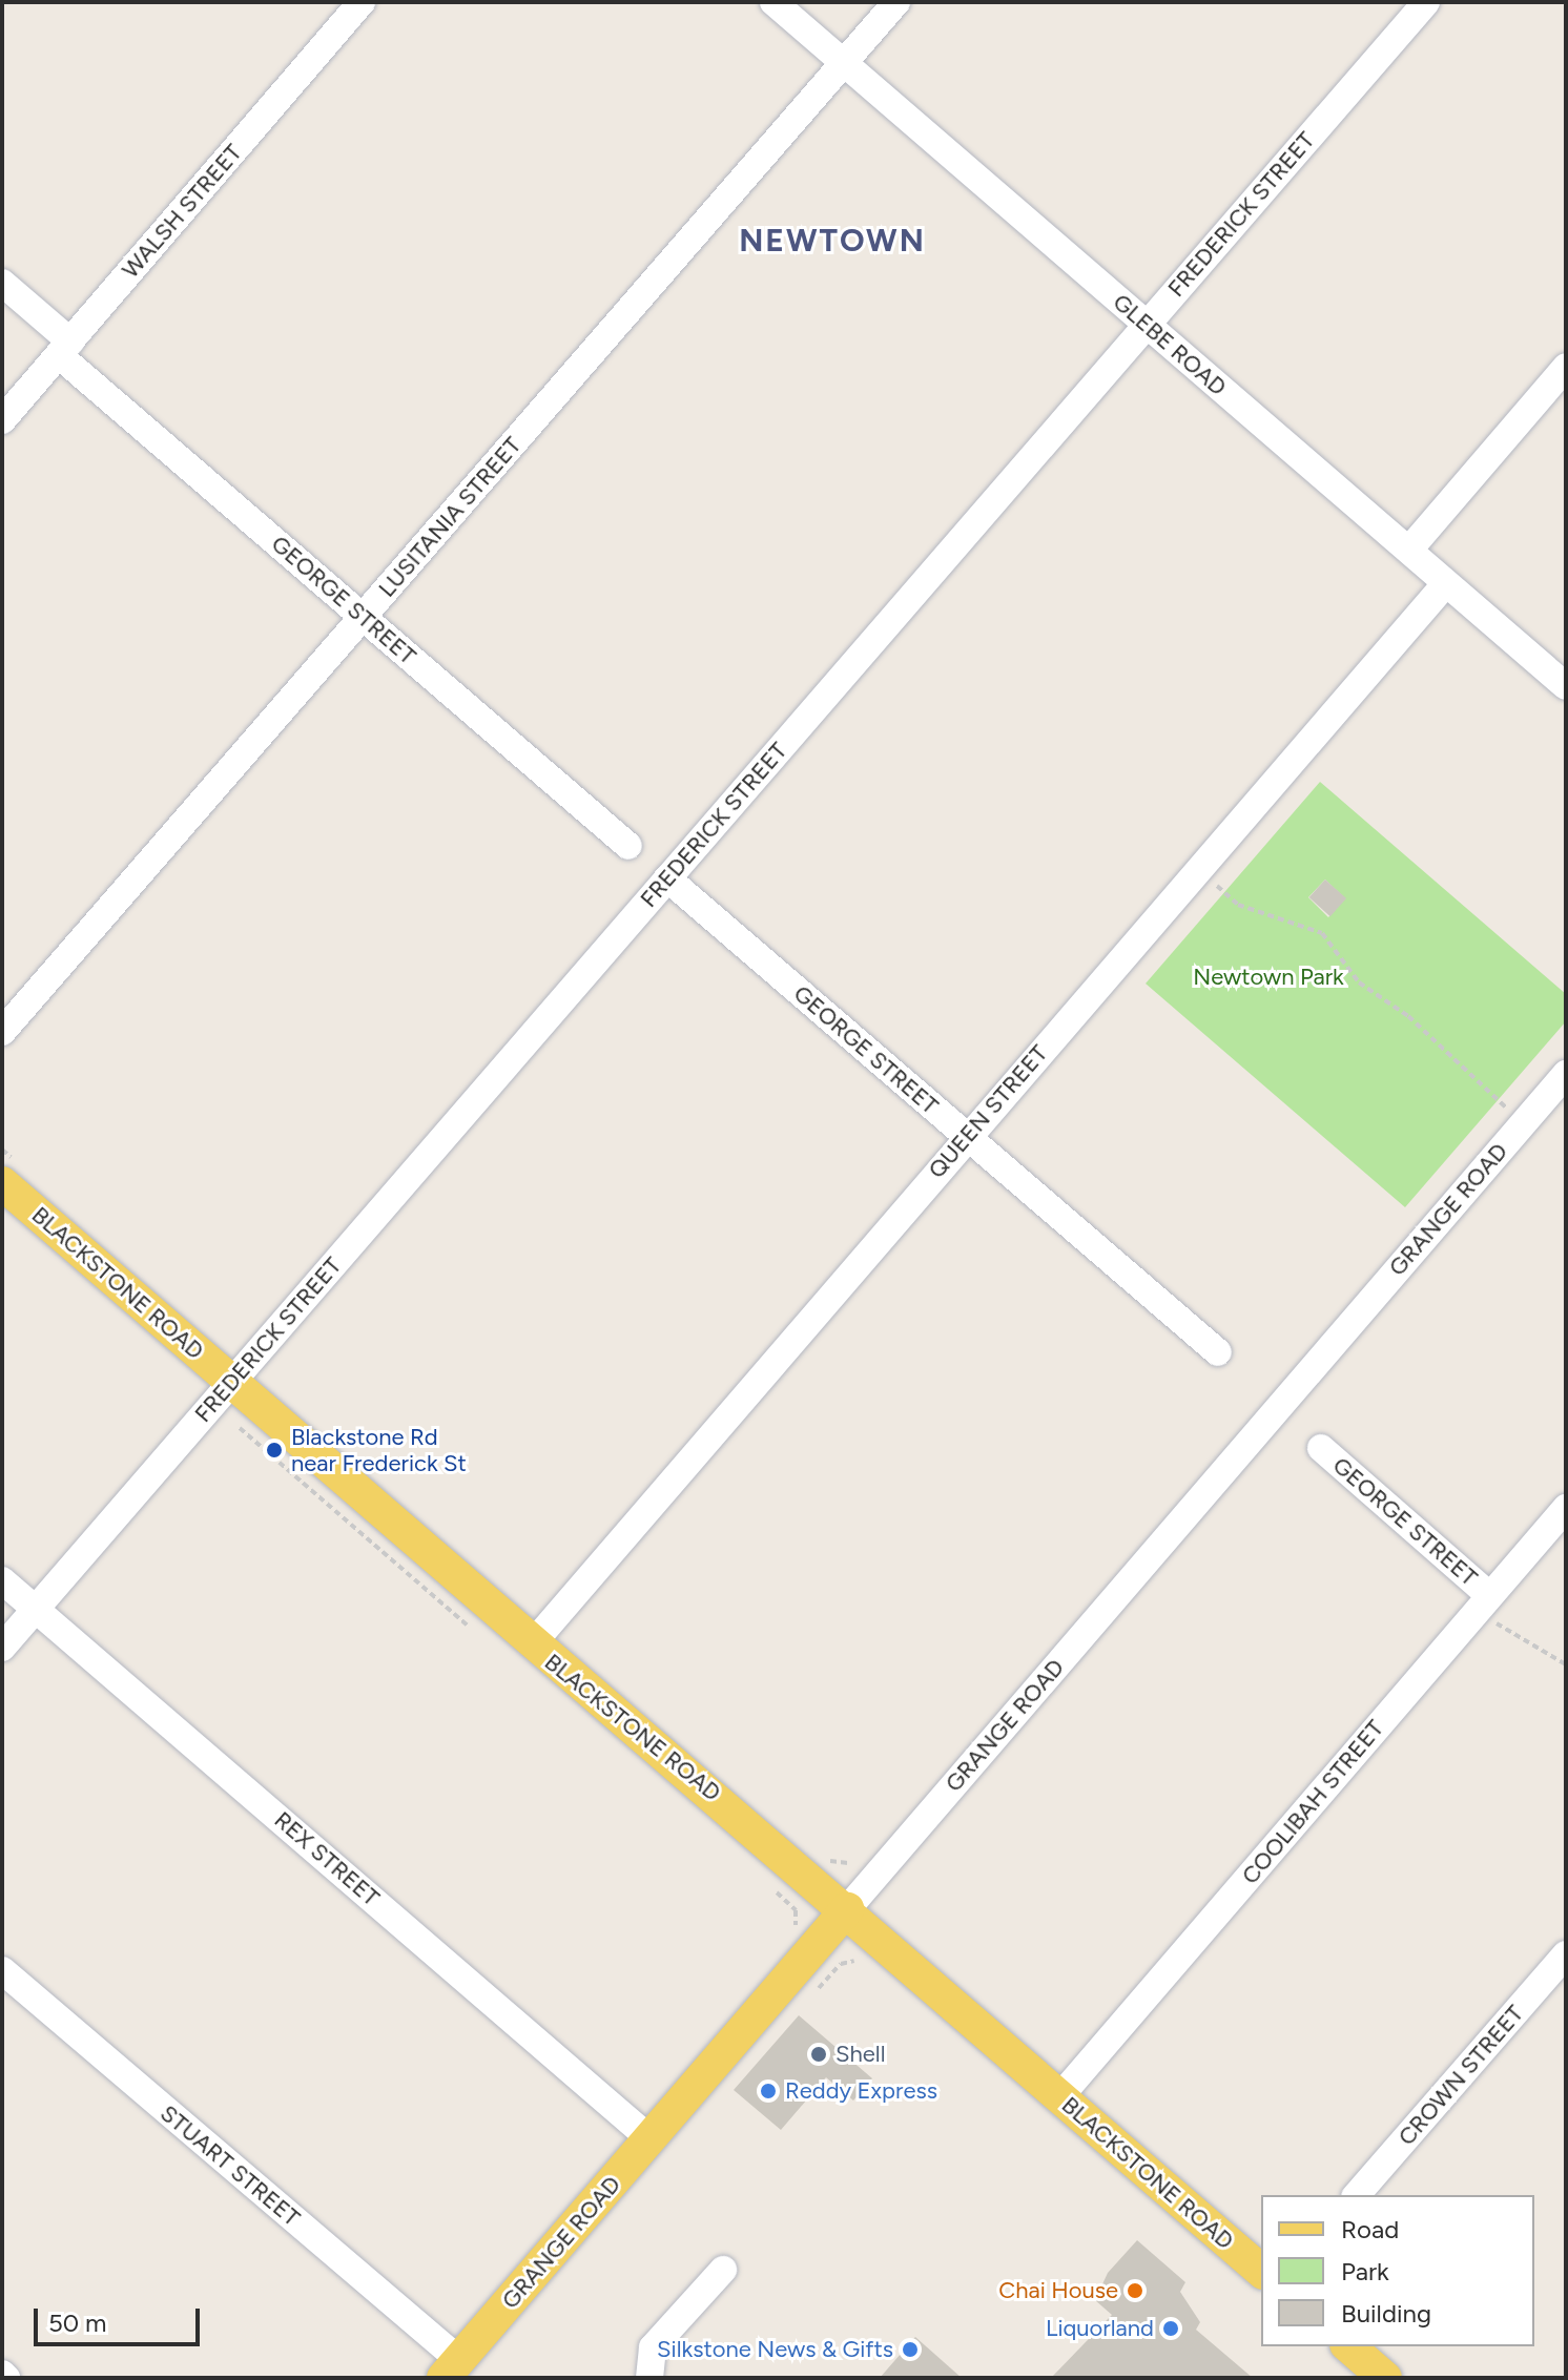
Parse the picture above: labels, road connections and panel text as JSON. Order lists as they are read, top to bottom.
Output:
{
  "streets": {
    "main road": ["GRANGE ROAD", "BLACKSTONE ROAD"],
    "street": [
      "WALSH STREET",
      "FREDERICK STREET",
      "GLEBE ROAD",
      "LUSITANIA STREET",
      "GEORGE STREET",
      "QUEEN STREET",
      "COOLIBAH STREET",
      "REX STREET",
      "CROWN STREET",
      "STUART STREET"
    ]
  },
  "crossings": [
    ["WALSH STREET", "GEORGE STREET"],
    ["FREDERICK STREET", "GLEBE ROAD"],
    ["FREDERICK STREET", "GEORGE STREET"],
    ["FREDERICK STREET", "BLACKSTONE ROAD"],
    ["FREDERICK STREET", "REX STREET"],
    ["GLEBE ROAD", "LUSITANIA STREET"],
    ["GLEBE ROAD", "QUEEN STREET"],
    ["LUSITANIA STREET", "GEORGE STREET"],
    ["GEORGE STREET", "QUEEN STREET"],
    ["GEORGE STREET", "COOLIBAH STREET"],
    ["QUEEN STREET", "BLACKSTONE ROAD"],
    ["GRANGE ROAD", "BLACKSTONE ROAD"],
    ["GRANGE ROAD", "REX STREET"],
    ["GRANGE ROAD", "STUART STREET"],
    ["BLACKSTONE ROAD", "COOLIBAH STREET"]
  ],
  "districts": ["NEWTOWN"],
  "parks": ["Newtown Park"],
  "places": [
    "Blackstone Rd near Frederick St",
    "Shell",
    "Reddy Express",
    "Chai House",
    "Liquorland",
    "Silkstone News & Gifts"
  ],
  "legend": ["Road", "Park", "Building"],
  "scale_bar": "50 m"
}
